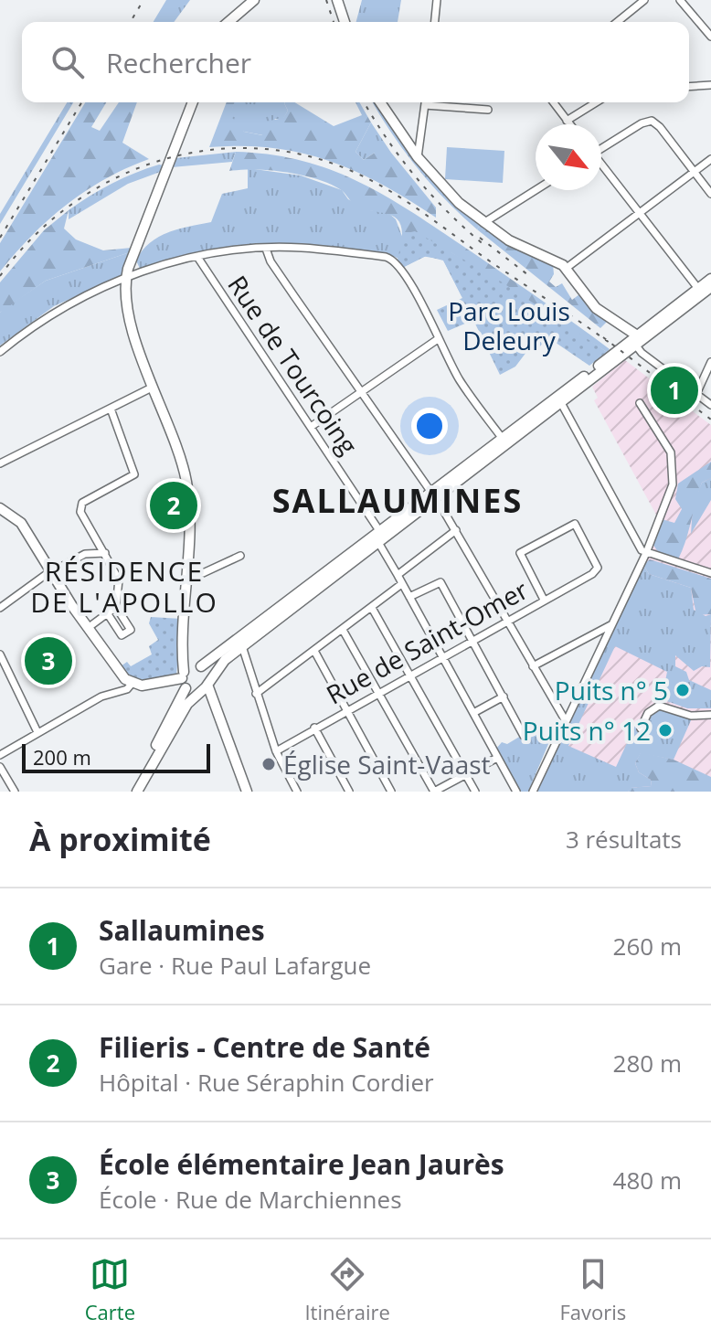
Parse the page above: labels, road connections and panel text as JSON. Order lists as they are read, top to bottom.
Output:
{
  "streets": {
    "street": ["Rue de Tourcoing", "Rue de Saint-Omer"]
  },
  "districts": ["SALLAUMINES", "RÉSIDENCE DE L'APOLLO"],
  "parks": ["Parc Louis Deleury"],
  "places": ["Puits n° 5", "Puits n° 12", "Église Saint-Vaast"],
  "scale_bar": "200 m",
  "north": "bottom right",
  "page": {
    "search": "Rechercher",
    "pins": ["1", "2", "3"],
    "scale": "200 m",
    "heading": ["À proximité", "3 résultats"],
    "list": [
      {
        "mark": "1",
        "name": "Sallaumines",
        "note": "Gare · Rue Paul Lafargue",
        "value": "260 m"
      },
      {
        "mark": "2",
        "name": "Filieris - Centre de Santé",
        "note": "Hôpital · Rue Séraphin Cordier",
        "value": "280 m"
      },
      {
        "mark": "3",
        "name": "École élémentaire Jean Jaurès",
        "note": "École · Rue de Marchiennes",
        "value": "480 m"
      }
    ],
    "nav": ["Carte", "Itinéraire", "Favoris"]
  }
}
